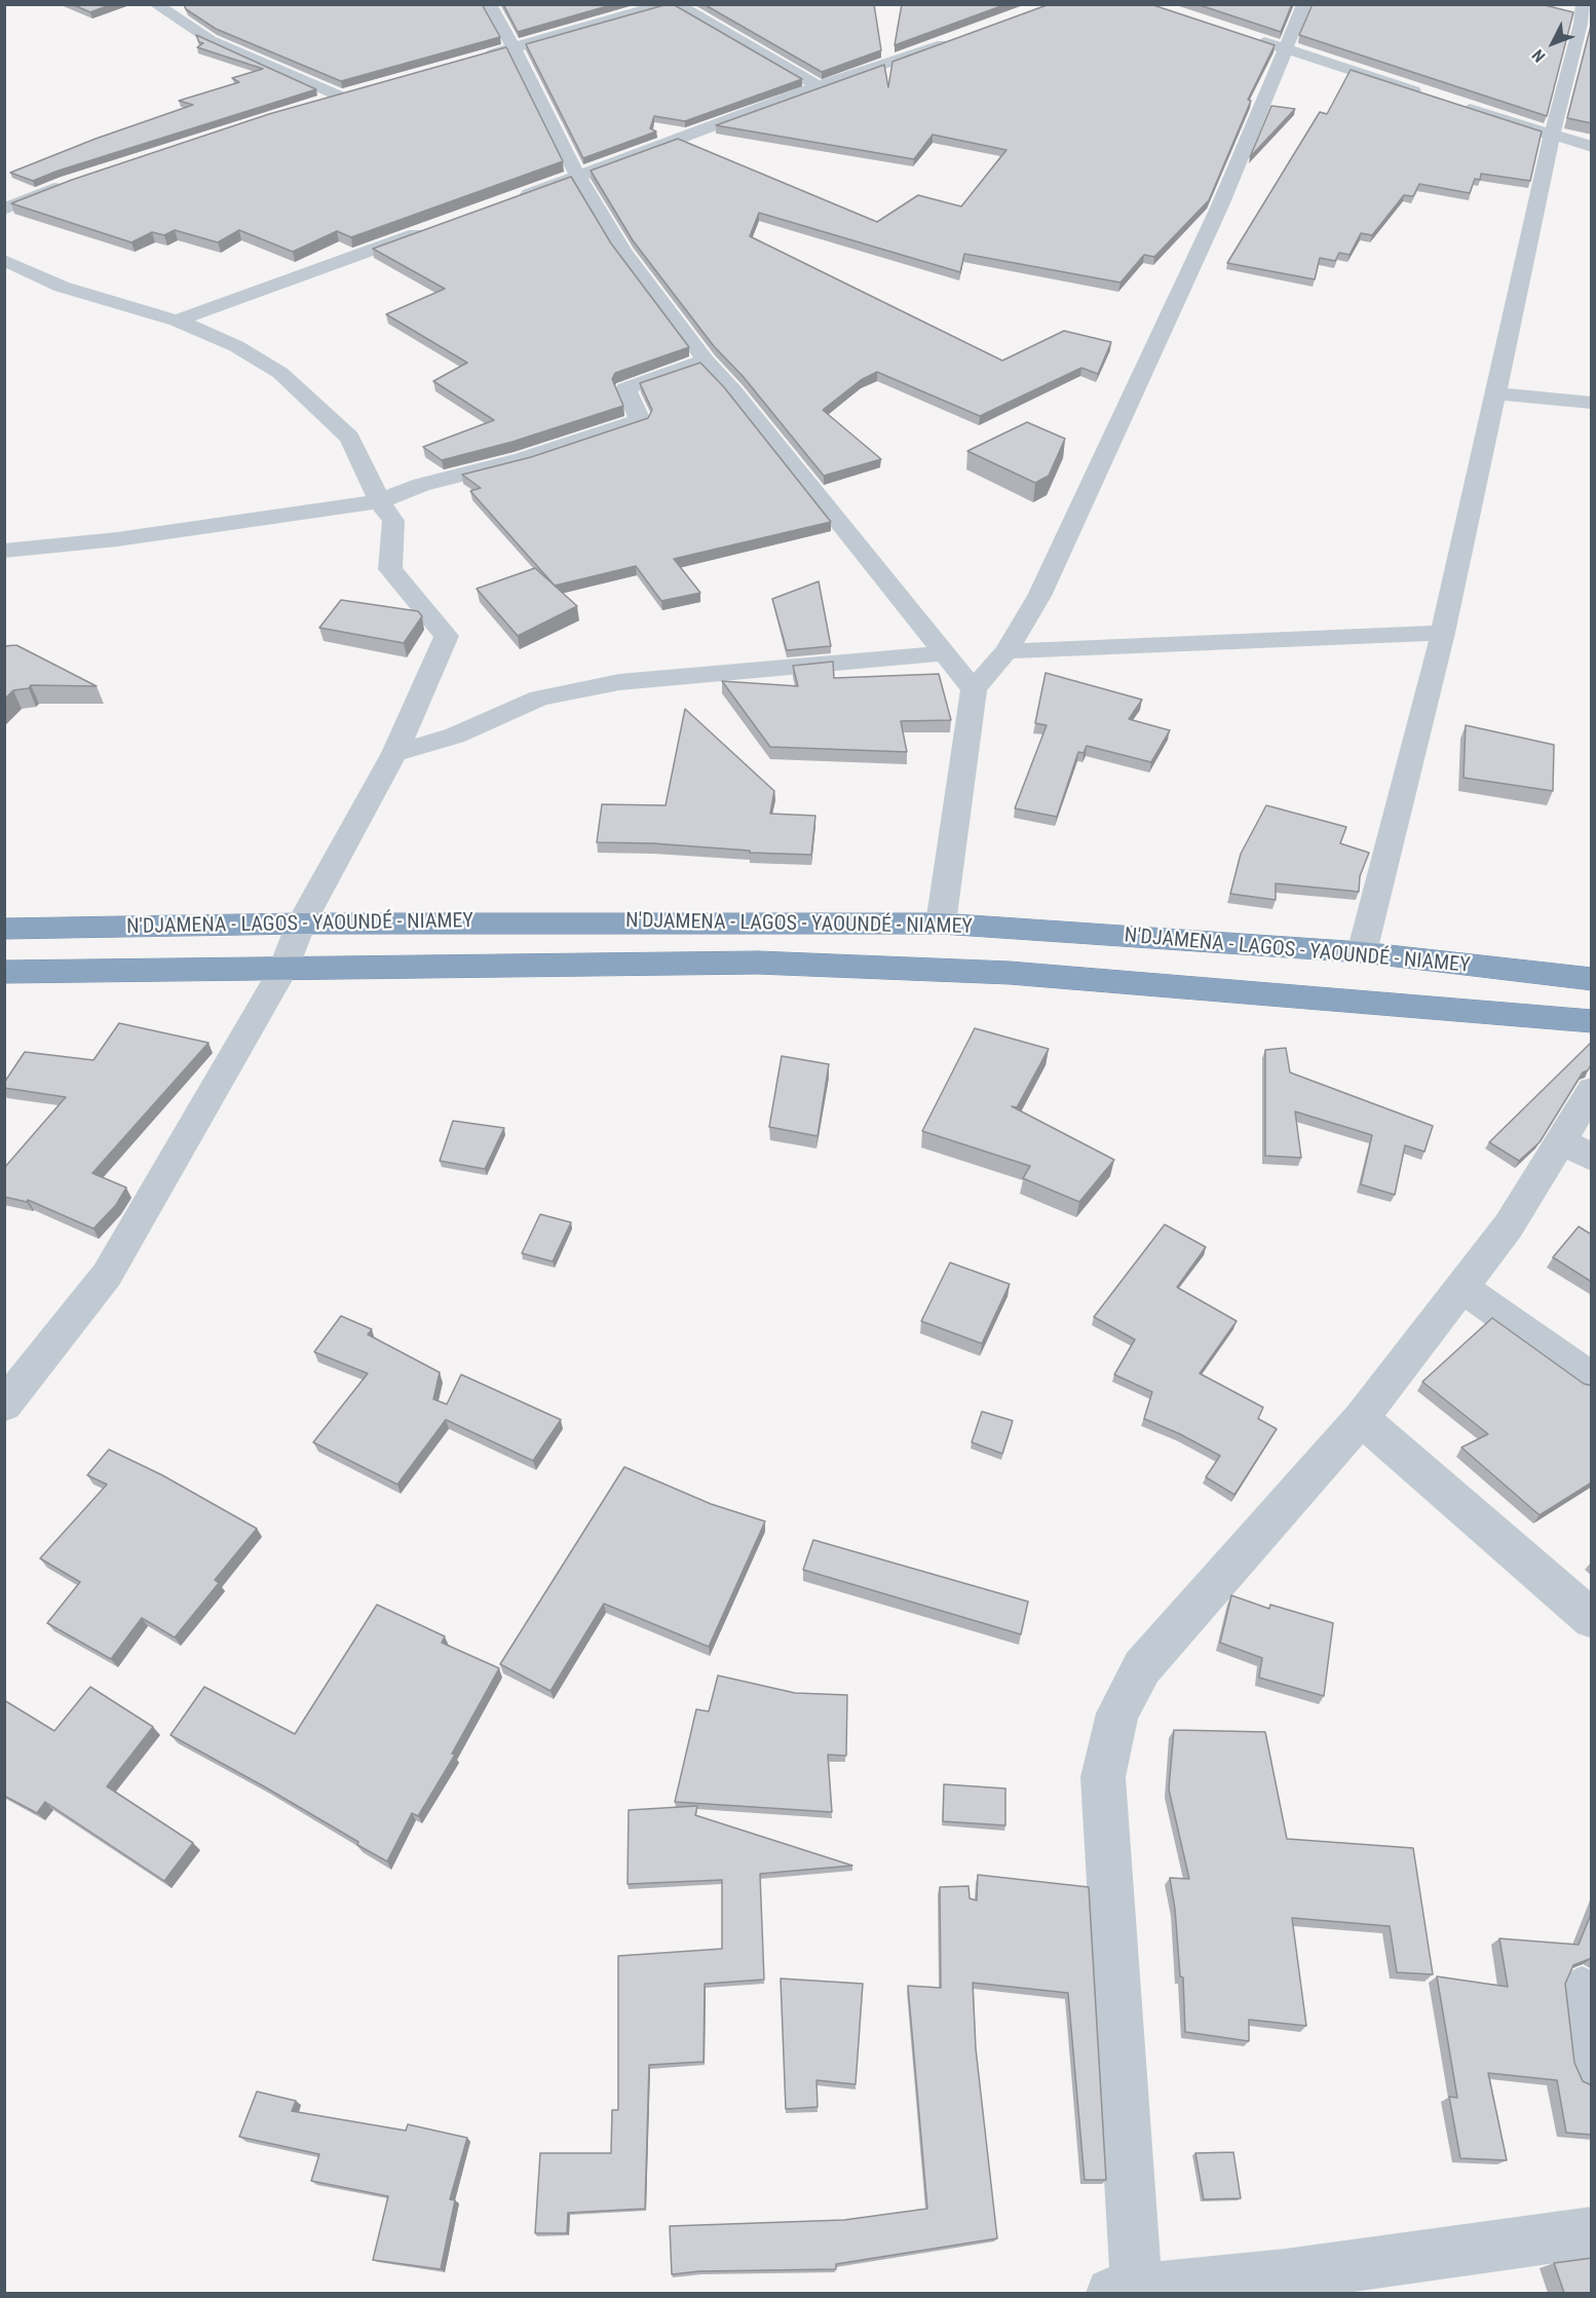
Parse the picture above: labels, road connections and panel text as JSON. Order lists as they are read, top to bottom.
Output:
{
  "streets": {
    "highway": ["N'DJAMENA - LAGOS - YAOUNDÉ - NIAMEY"]
  },
  "north": "bottom left"
}
